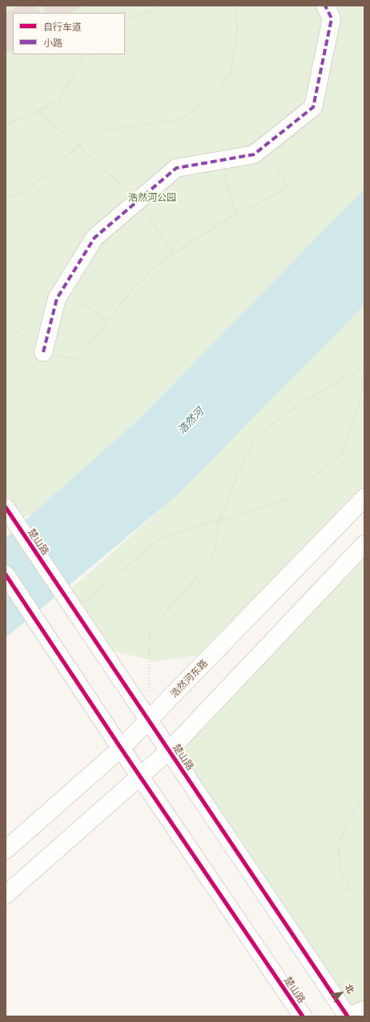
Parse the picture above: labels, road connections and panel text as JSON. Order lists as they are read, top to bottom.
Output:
{
  "streets": {
    "main road": ["楚山路", "浩然河东路"]
  },
  "crossings": [
    ["楚山路", "浩然河东路"]
  ],
  "water": ["浩然河"],
  "parks": ["浩然河公园"],
  "legend": ["自行车道", "小路"],
  "north": "top right"
}
